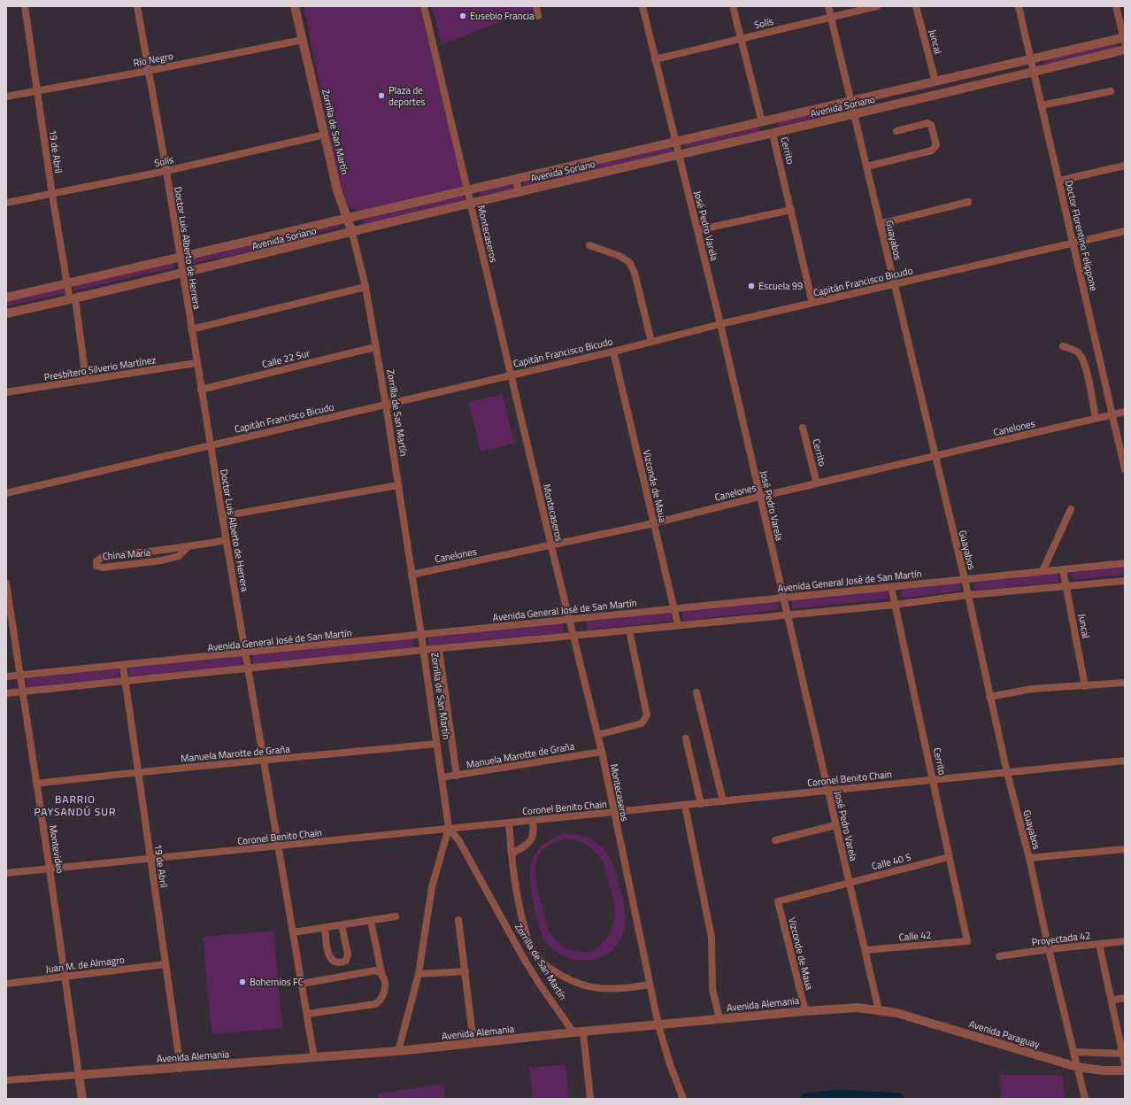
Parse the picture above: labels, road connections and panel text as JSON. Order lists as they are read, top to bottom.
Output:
{
  "streets": {
    "street": [
      "Solís",
      "Juncal",
      "Río Negro",
      "Avenida Soriano",
      "Zorrilla de San Martín",
      "Cerrito",
      "19 de Abril",
      "José Pedro Varela",
      "Montecaseros",
      "Doctor Florentino Felippone",
      "Guayabos",
      "Doctor Luis Alberto de Herrera",
      "Capitán Francisco Bicudo",
      "Calle 22 Sur",
      "Presbítero Silverio Martínez",
      "Canelones",
      "Vizconde de Maua",
      "China María",
      "Avenida General José de San Martín",
      "Manuela Marotte de Graña",
      "Coronel Benito Chain",
      "Montevideo",
      "Calle 40 S",
      "Calle 42",
      "Proyectada 42",
      "Juan M. de Almagro",
      "Avenida Alemania",
      "Avenida Paraguay"
    ]
  },
  "crossings": [
    ["Solís", "Zorrilla de San Martín"],
    ["Solís", "Cerrito"],
    ["Solís", "19 de Abril"],
    ["Solís", "José Pedro Varela"],
    ["Solís", "Guayabos"],
    ["Solís", "Doctor Luis Alberto de Herrera"],
    ["Juncal", "Avenida Soriano"],
    ["Juncal", "Avenida General José de San Martín"],
    ["Río Negro", "Zorrilla de San Martín"],
    ["Río Negro", "19 de Abril"],
    ["Río Negro", "Doctor Luis Alberto de Herrera"],
    ["Avenida Soriano", "Zorrilla de San Martín"],
    ["Avenida Soriano", "Cerrito"],
    ["Avenida Soriano", "19 de Abril"],
    ["Avenida Soriano", "José Pedro Varela"],
    ["Avenida Soriano", "Montecaseros"],
    ["Avenida Soriano", "Doctor Florentino Felippone"],
    ["Avenida Soriano", "Guayabos"],
    ["Avenida Soriano", "Doctor Luis Alberto de Herrera"],
    ["Zorrilla de San Martín", "Capitán Francisco Bicudo"],
    ["Zorrilla de San Martín", "Calle 22 Sur"],
    ["Zorrilla de San Martín", "Canelones"],
    ["Zorrilla de San Martín", "Avenida General José de San Martín"],
    ["Zorrilla de San Martín", "Manuela Marotte de Graña"],
    ["Zorrilla de San Martín", "Coronel Benito Chain"],
    ["Zorrilla de San Martín", "Avenida Alemania"],
    ["Cerrito", "Capitán Francisco Bicudo"],
    ["Cerrito", "Canelones"],
    ["Cerrito", "Avenida General José de San Martín"],
    ["Cerrito", "Coronel Benito Chain"],
    ["Cerrito", "Calle 40 S"],
    ["Cerrito", "Calle 42"],
    ["19 de Abril", "Presbítero Silverio Martínez"],
    ["19 de Abril", "Avenida General José de San Martín"],
    ["19 de Abril", "Manuela Marotte de Graña"],
    ["19 de Abril", "Coronel Benito Chain"],
    ["19 de Abril", "Juan M. de Almagro"],
    ["19 de Abril", "Avenida Alemania"],
    ["José Pedro Varela", "Capitán Francisco Bicudo"],
    ["José Pedro Varela", "Canelones"],
    ["José Pedro Varela", "Avenida General José de San Martín"],
    ["José Pedro Varela", "Coronel Benito Chain"],
    ["José Pedro Varela", "Calle 40 S"],
    ["José Pedro Varela", "Calle 42"],
    ["José Pedro Varela", "Avenida Alemania"],
    ["José Pedro Varela", "Avenida Paraguay"],
    ["Montecaseros", "Capitán Francisco Bicudo"],
    ["Montecaseros", "Canelones"],
    ["Montecaseros", "Avenida General José de San Martín"],
    ["Montecaseros", "Manuela Marotte de Graña"],
    ["Montecaseros", "Coronel Benito Chain"],
    ["Montecaseros", "Avenida Alemania"],
    ["Doctor Florentino Felippone", "Capitán Francisco Bicudo"],
    ["Doctor Florentino Felippone", "Canelones"],
    ["Guayabos", "Capitán Francisco Bicudo"],
    ["Guayabos", "Canelones"],
    ["Guayabos", "Avenida General José de San Martín"],
    ["Guayabos", "Coronel Benito Chain"],
    ["Guayabos", "Proyectada 42"],
    ["Guayabos", "Avenida Paraguay"],
    ["Doctor Luis Alberto de Herrera", "Capitán Francisco Bicudo"],
    ["Doctor Luis Alberto de Herrera", "Calle 22 Sur"],
    ["Doctor Luis Alberto de Herrera", "Presbítero Silverio Martínez"],
    ["Doctor Luis Alberto de Herrera", "China María"],
    ["Doctor Luis Alberto de Herrera", "Avenida General José de San Martín"],
    ["Doctor Luis Alberto de Herrera", "Manuela Marotte de Graña"],
    ["Doctor Luis Alberto de Herrera", "Coronel Benito Chain"],
    ["Doctor Luis Alberto de Herrera", "Avenida Alemania"],
    ["Capitán Francisco Bicudo", "Vizconde de Maua"],
    ["Canelones", "Vizconde de Maua"],
    ["Vizconde de Maua", "Avenida General José de San Martín"],
    ["Vizconde de Maua", "Calle 40 S"],
    ["Vizconde de Maua", "Avenida Alemania"],
    ["Avenida General José de San Martín", "Montevideo"],
    ["Manuela Marotte de Graña", "Montevideo"],
    ["Coronel Benito Chain", "Montevideo"],
    ["Montevideo", "Juan M. de Almagro"],
    ["Montevideo", "Avenida Alemania"],
    ["Avenida Alemania", "Avenida Paraguay"]
  ],
  "districts": ["BARRIO PAYSANDÚ SUR"],
  "places": [
    "Eusebio Francia",
    "Plaza de deportes",
    "Escuela 99",
    "Bohemios FC"
  ]
}
